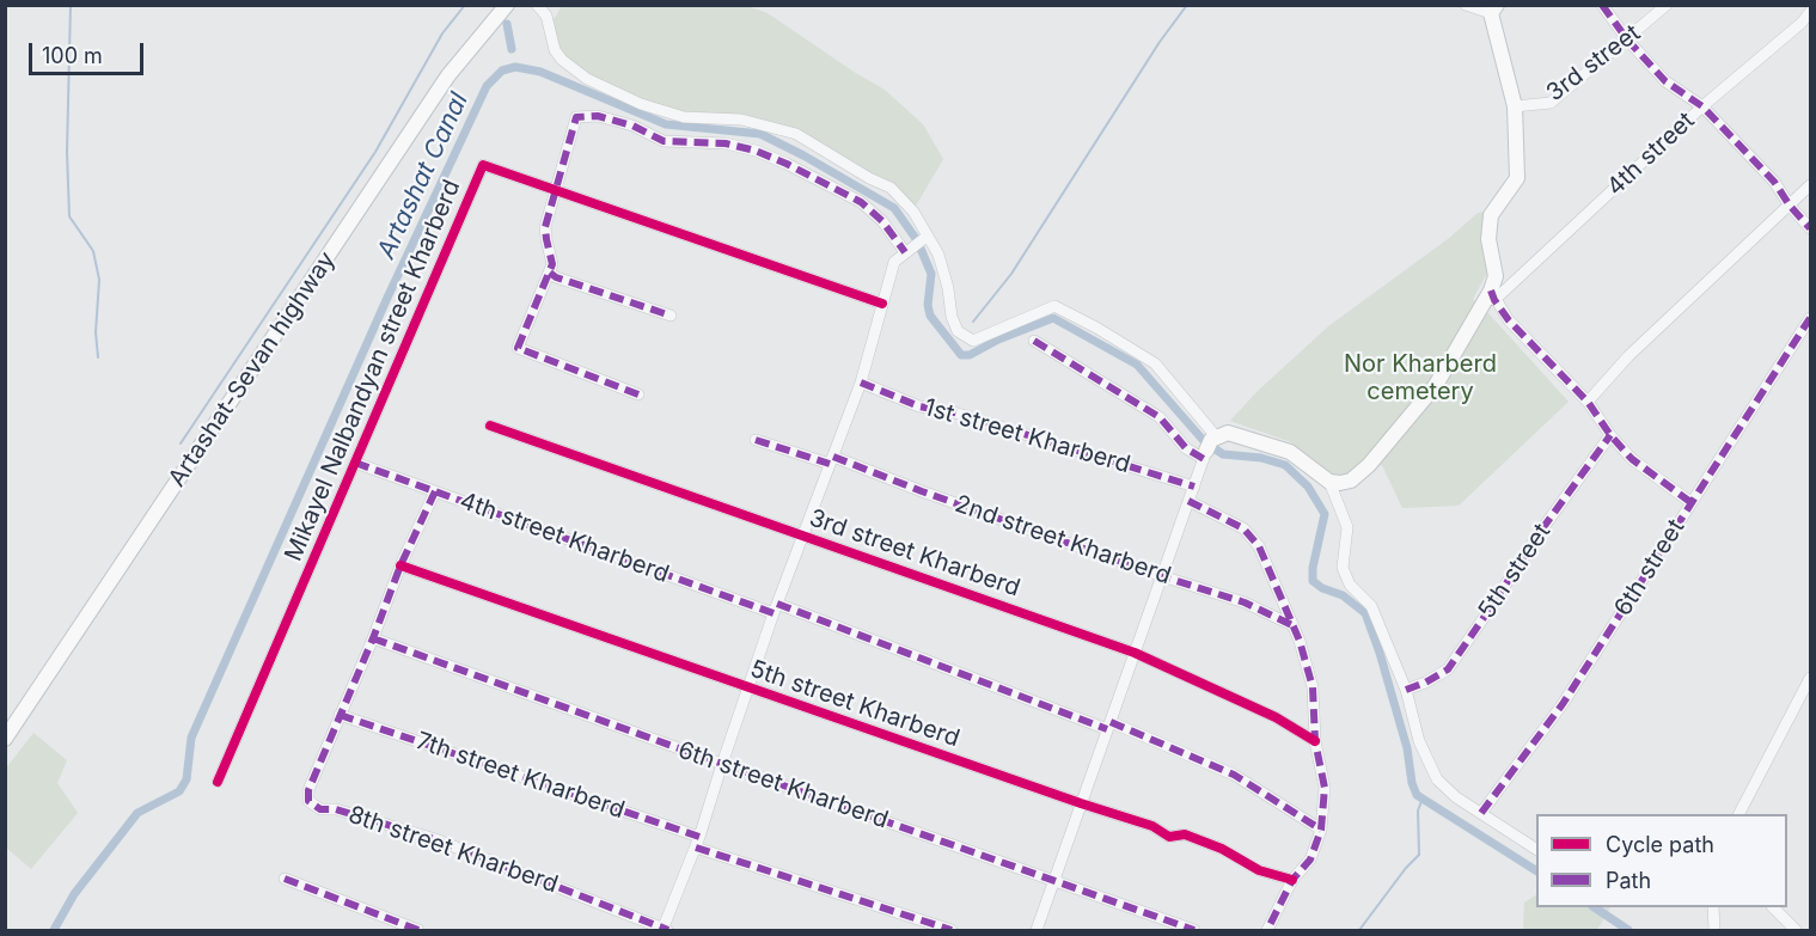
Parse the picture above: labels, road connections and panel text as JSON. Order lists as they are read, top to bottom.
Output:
{
  "streets": {
    "main road": ["Artashat-Sevan highway"],
    "street": [
      "3rd street",
      "4th street",
      "Mikayel Nalbandyan street Kharberd",
      "1st street Kharberd",
      "4th street Kharberd",
      "2nd street Kharberd",
      "3rd street Kharberd",
      "6th street",
      "5th street",
      "5th street Kharberd",
      "7th street Kharberd",
      "6th street Kharberd",
      "8th street Kharberd"
    ]
  },
  "crossings": [
    ["Mikayel Nalbandyan street Kharberd", "4th street Kharberd"],
    ["4th street Kharberd", "8th street Kharberd"],
    ["5th street Kharberd", "8th street Kharberd"],
    ["7th street Kharberd", "8th street Kharberd"],
    ["6th street Kharberd", "8th street Kharberd"]
  ],
  "water": ["Artashat Canal"],
  "parks": ["Nor Kharberd cemetery"],
  "legend": ["Cycle path", "Path"],
  "scale_bar": "100 m"
}
